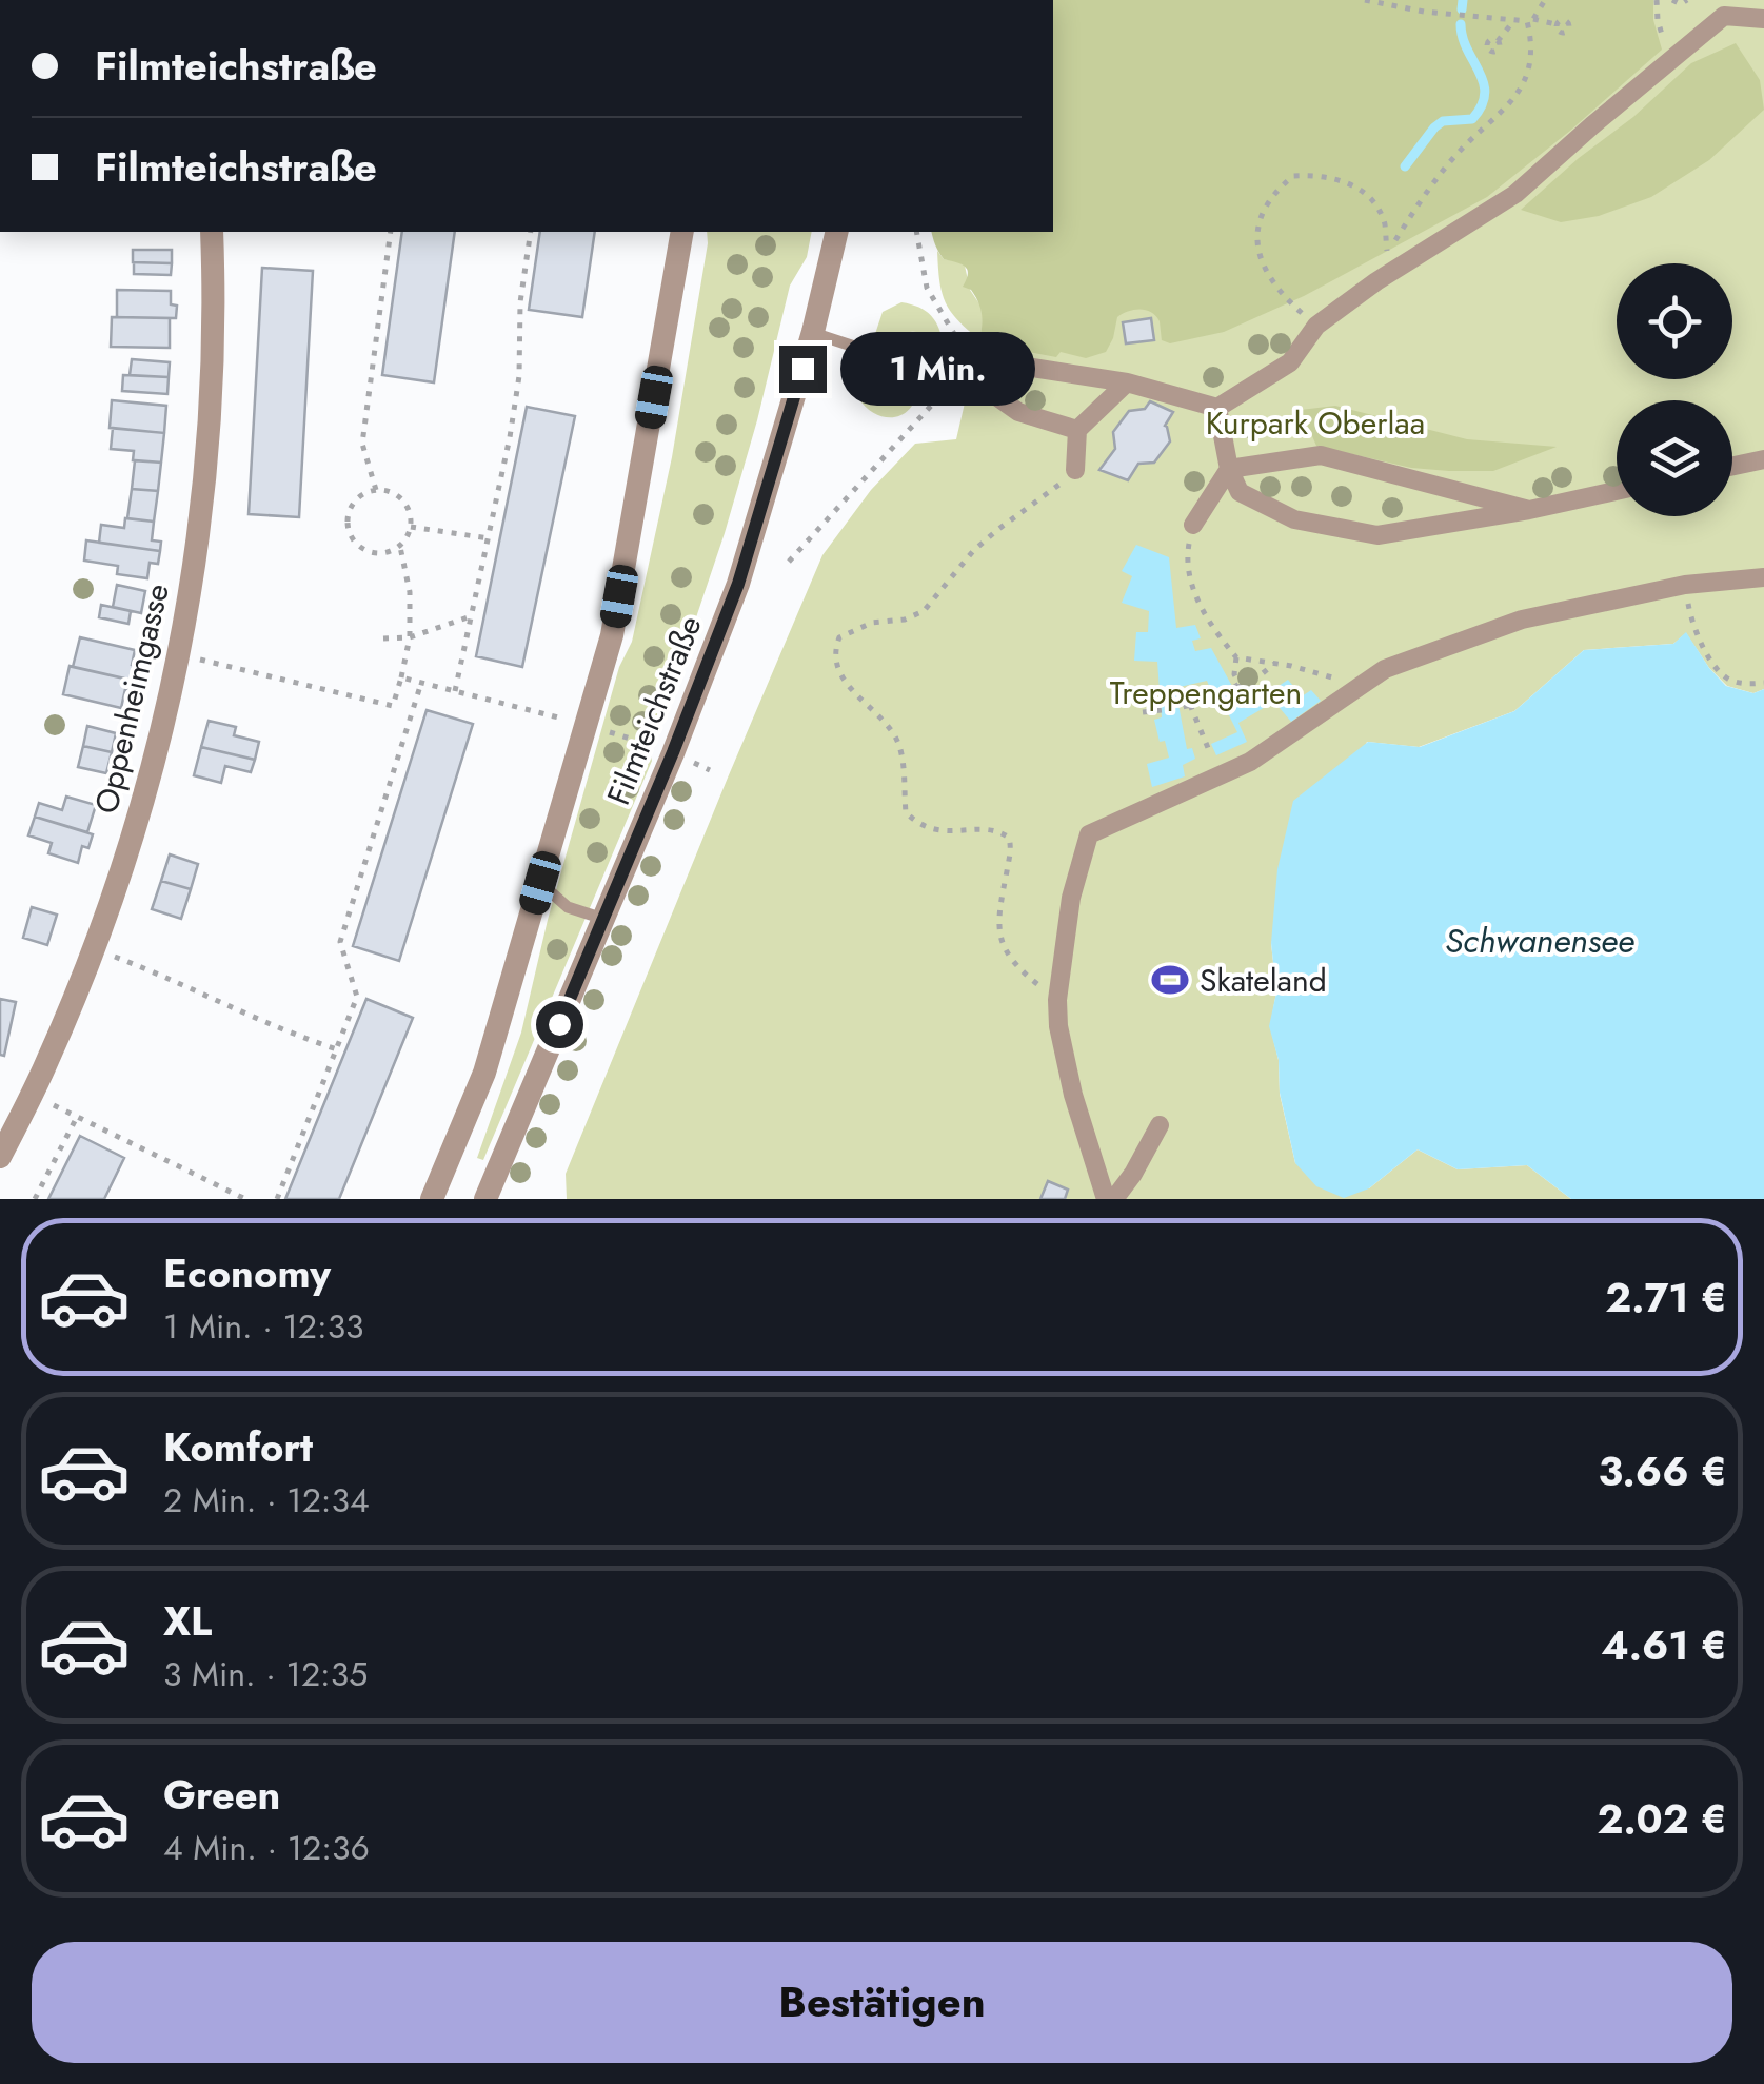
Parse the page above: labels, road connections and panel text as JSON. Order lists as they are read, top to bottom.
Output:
{
  "streets": {
    "street": ["Oppenheimgasse", "Filmteichstraße"]
  },
  "water": ["Schwanensee"],
  "parks": ["Kurpark Oberlaa", "Treppengarten"],
  "places": {
    "sports": ["Skateland"]
  },
  "page": {
    "banner": ["Filmteichstraße", "Filmteichstraße"],
    "bubble": "1 Min.",
    "list": [
      {
        "name": "Economy",
        "note": "1 Min. · 12:33",
        "value": "2.71 €"
      },
      {
        "name": "Komfort",
        "note": "2 Min. · 12:34",
        "value": "3.66 €"
      },
      {
        "name": "XL",
        "note": "3 Min. · 12:35",
        "value": "4.61 €"
      },
      {
        "name": "Green",
        "note": "4 Min. · 12:36",
        "value": "2.02 €"
      }
    ],
    "buttons": "Bestätigen"
  }
}
